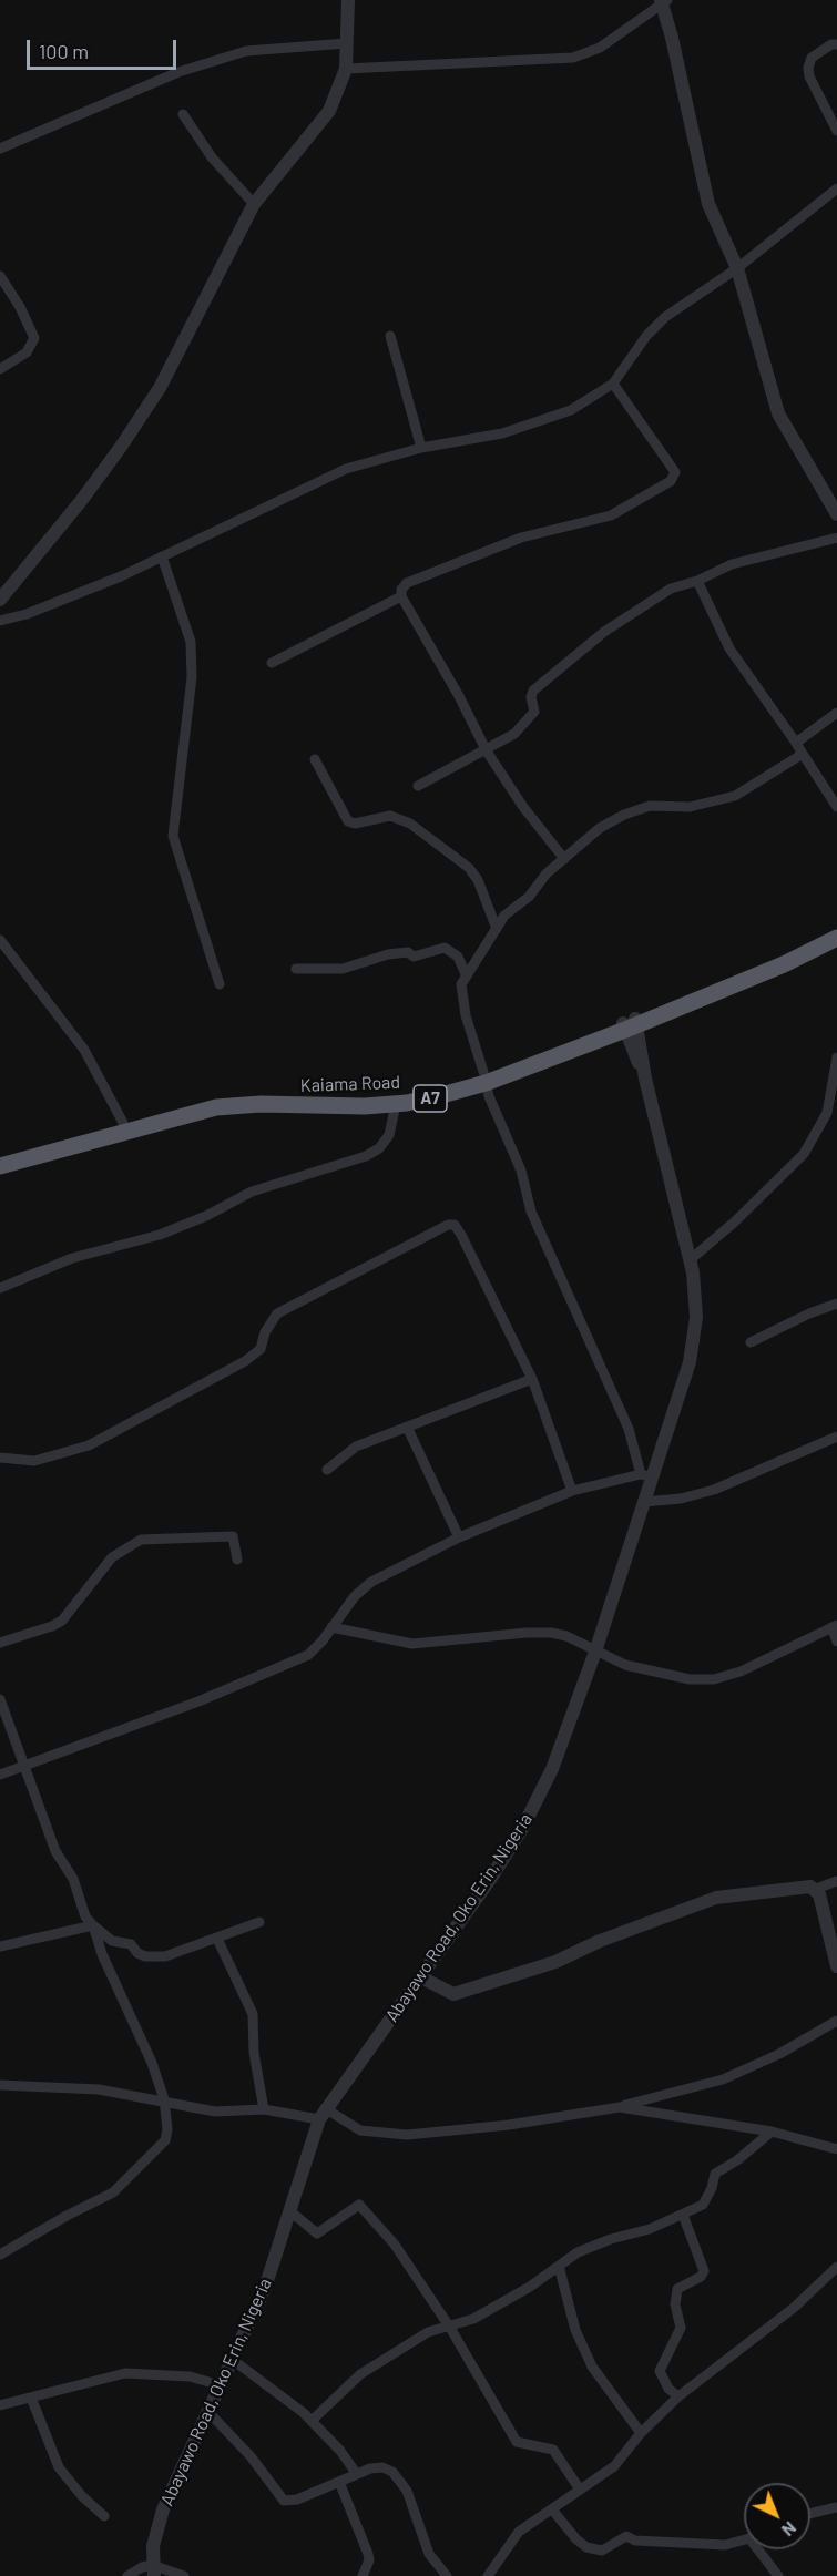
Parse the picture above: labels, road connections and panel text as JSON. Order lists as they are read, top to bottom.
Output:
{
  "streets": {
    "highway": ["Kaiama Road", "A7"],
    "street": ["Abayawo Road, Oko Erin, Nigeria"]
  },
  "crossings": [
    ["Kaiama Road", "Abayawo Road, Oko Erin, Nigeria"]
  ],
  "scale_bar": "100 m",
  "north": "bottom right"
}
